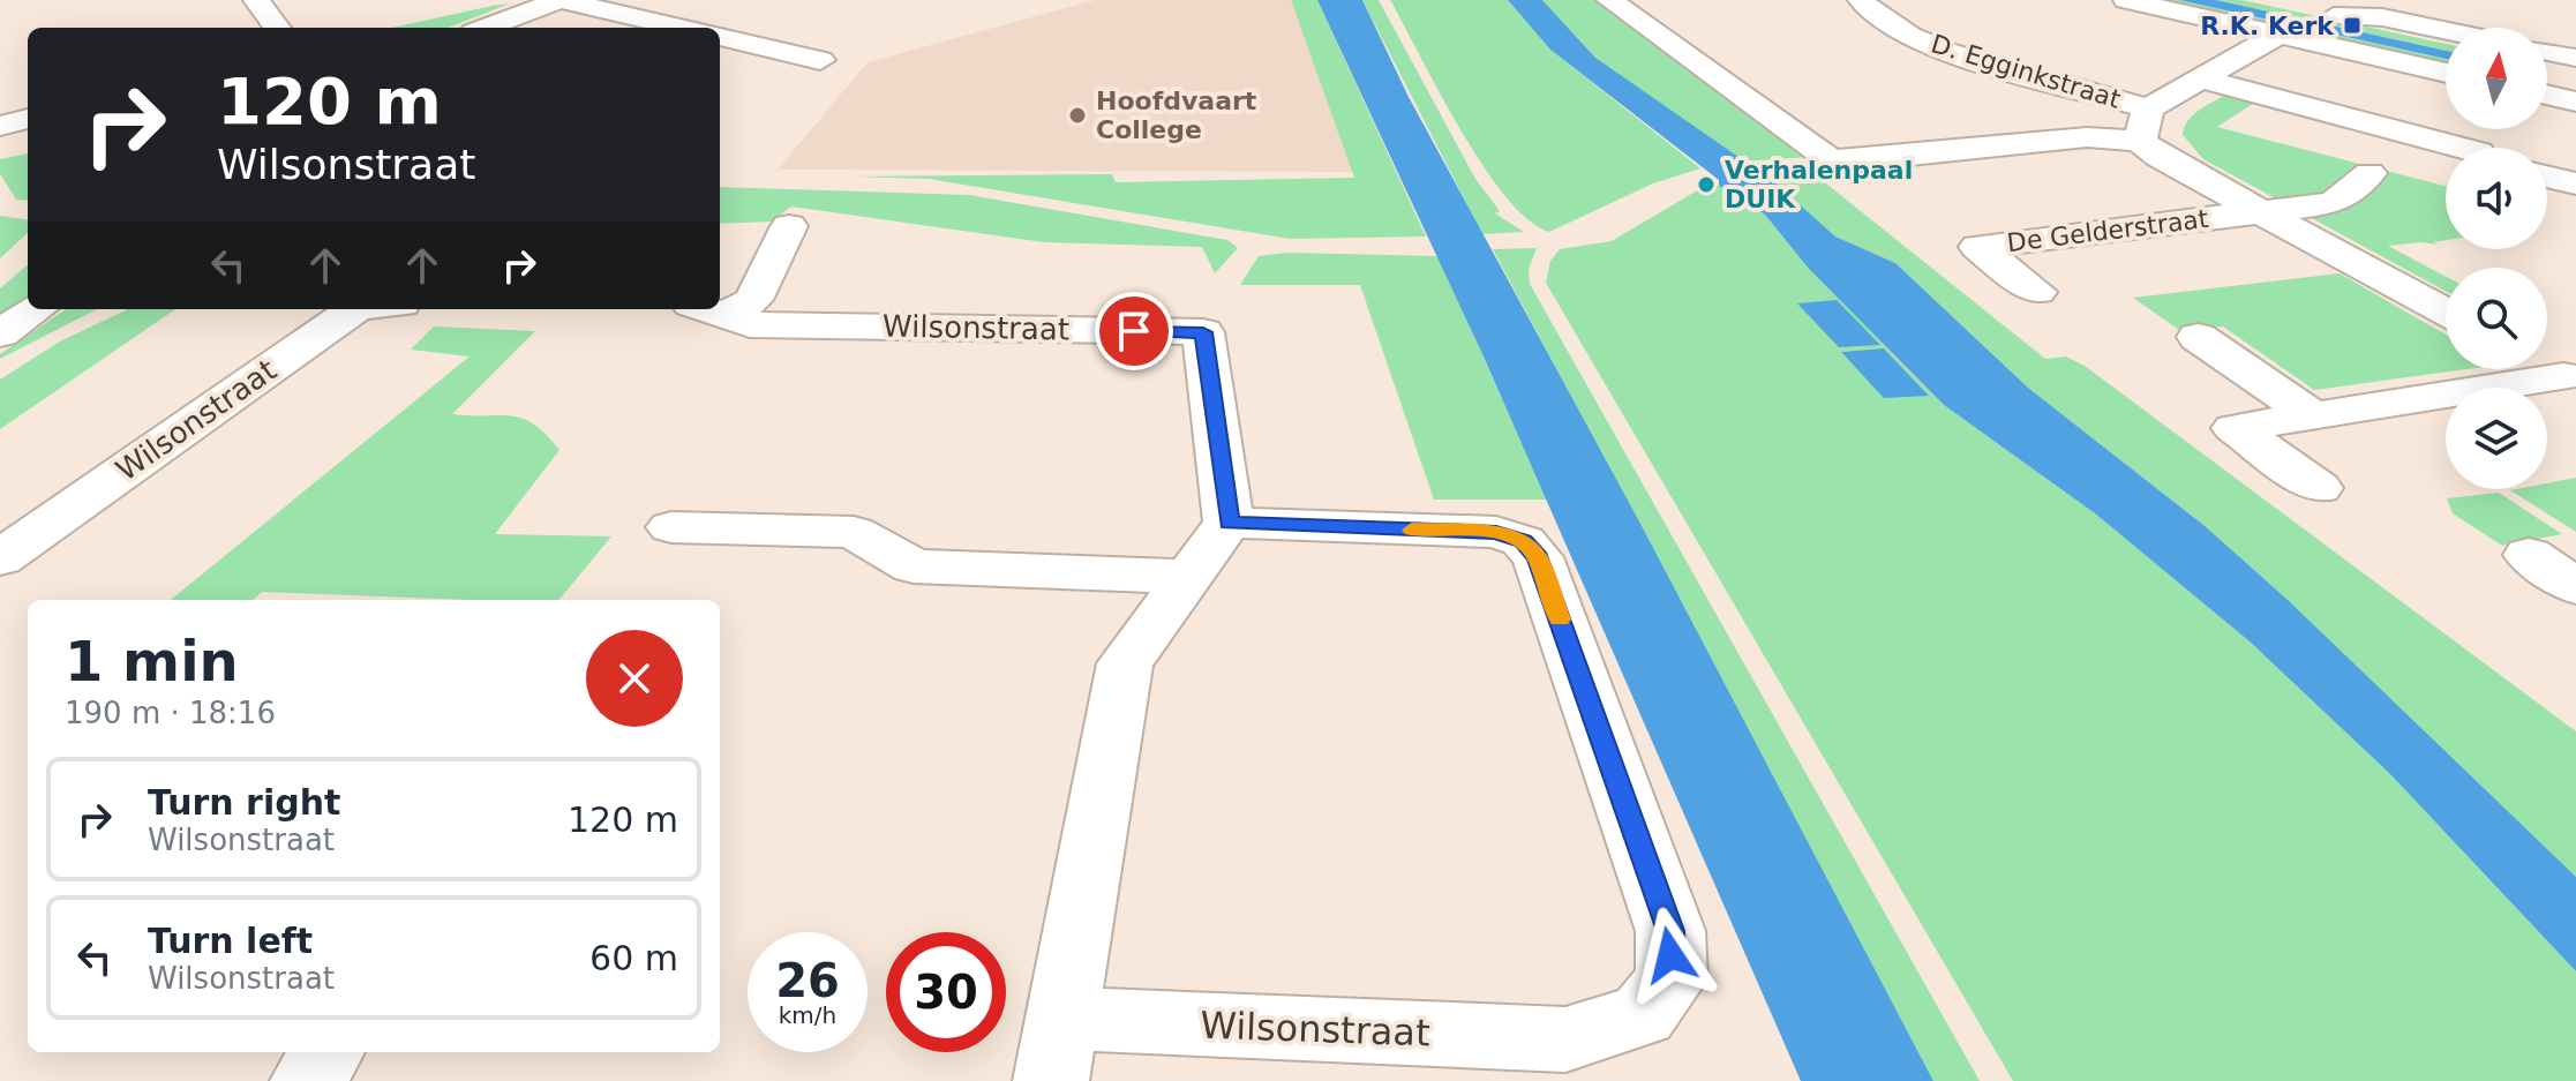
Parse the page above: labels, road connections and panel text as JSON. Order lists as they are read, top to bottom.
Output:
{
  "streets": {
    "street": ["D. Egginkstraat", "De Gelderstraat", "Wilsonstraat"]
  },
  "places": {
    "transit": ["R.K. Kerk"],
    "other": ["Hoofdvaart College", "Verhalenpaal DUIK"]
  },
  "north": "top",
  "page": {
    "turn": ["120 m", "Wilsonstraat"],
    "heading": ["1 min", "190 m · 18:16"],
    "list": [
      {
        "name": "Turn right",
        "note": "Wilsonstraat",
        "value": "120 m"
      },
      {
        "name": "Turn left",
        "note": "Wilsonstraat",
        "value": "60 m"
      }
    ],
    "speed": "26 km/h",
    "limit": "30"
  }
}
